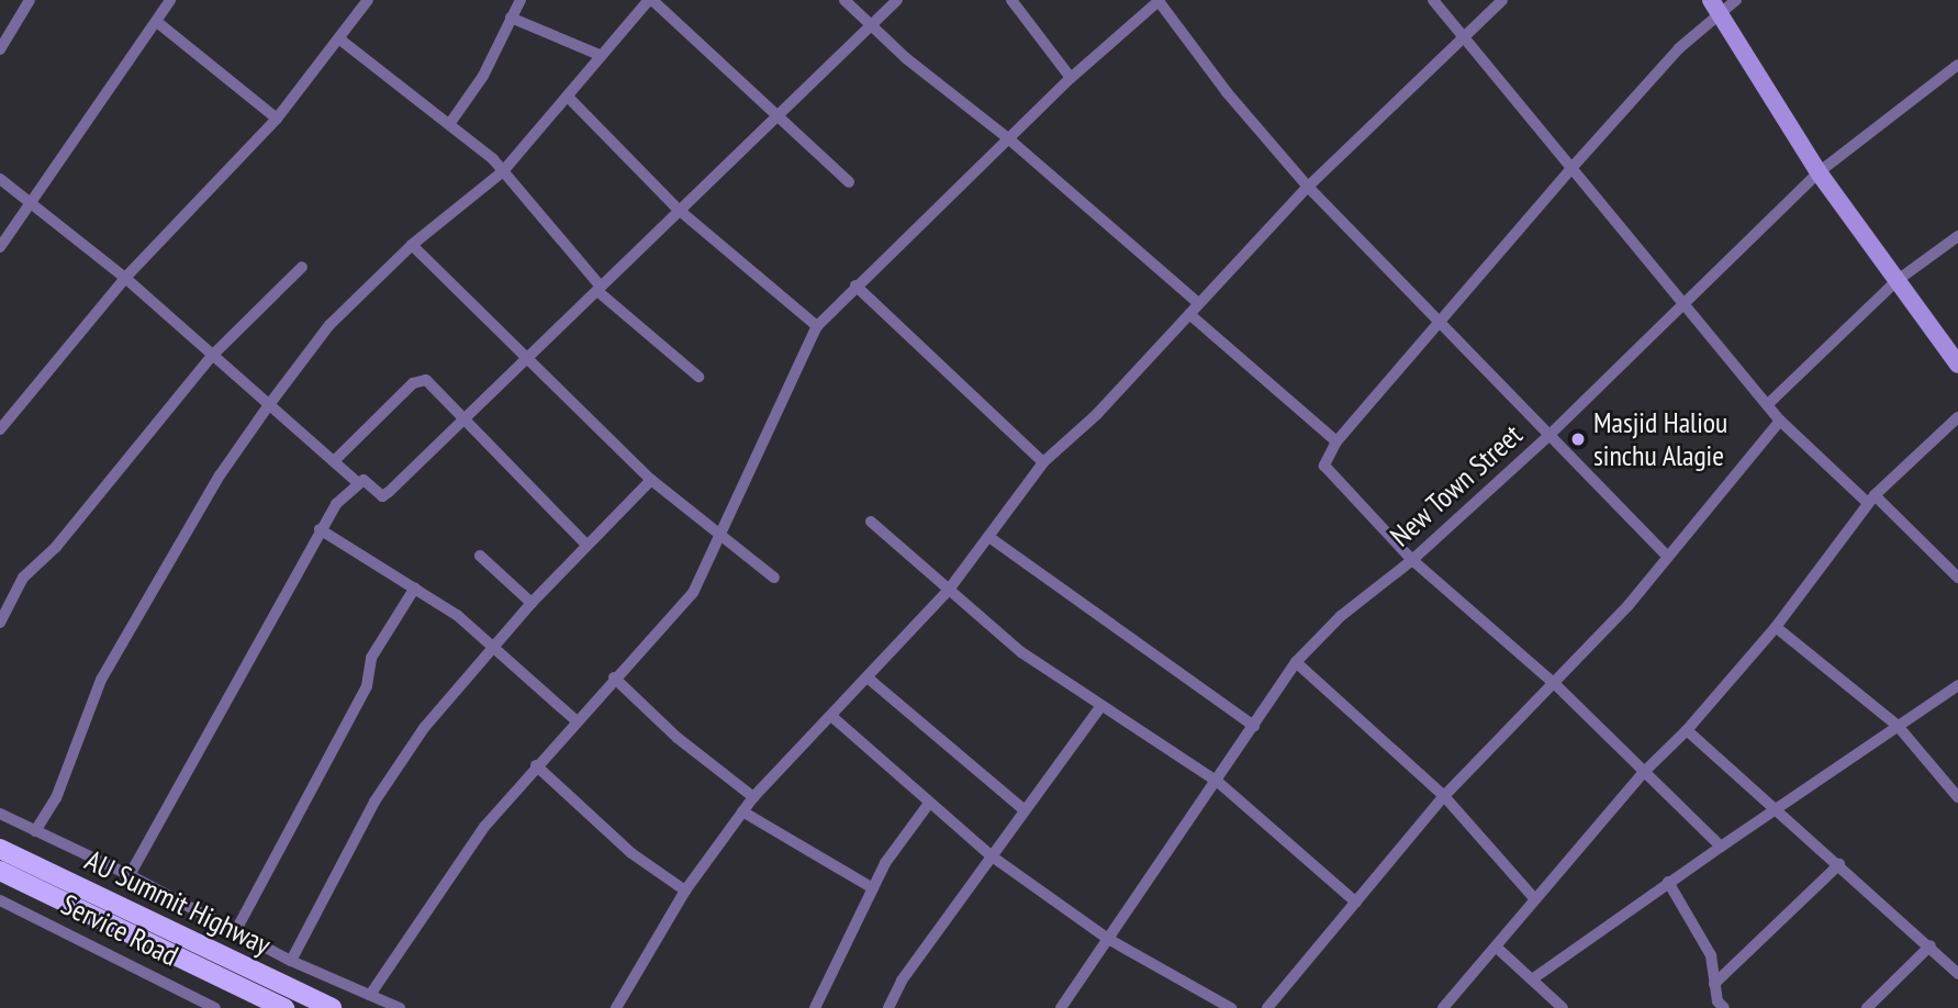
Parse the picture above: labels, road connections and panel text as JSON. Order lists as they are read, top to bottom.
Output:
{
  "streets": {
    "main road": ["AU Summit Highway"],
    "street": ["New Town Street", "Service Road"]
  },
  "places": ["Masjid Haliou sinchu Alagie"]
}
